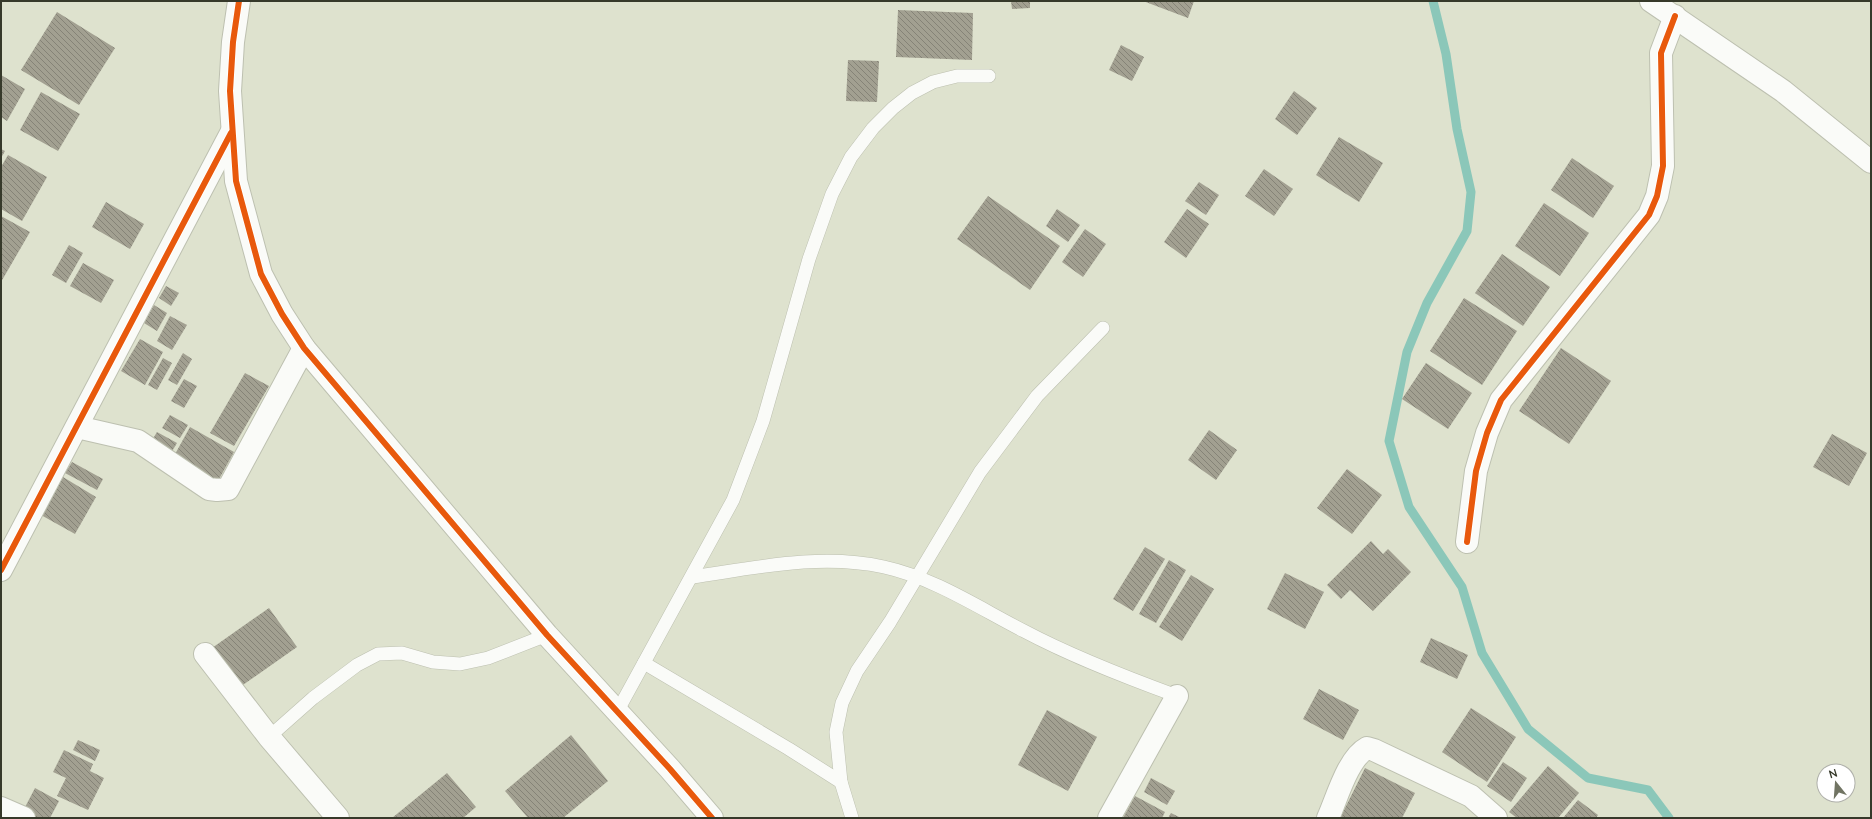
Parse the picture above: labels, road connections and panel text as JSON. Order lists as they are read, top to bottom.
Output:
{
  "north": "top"
}
